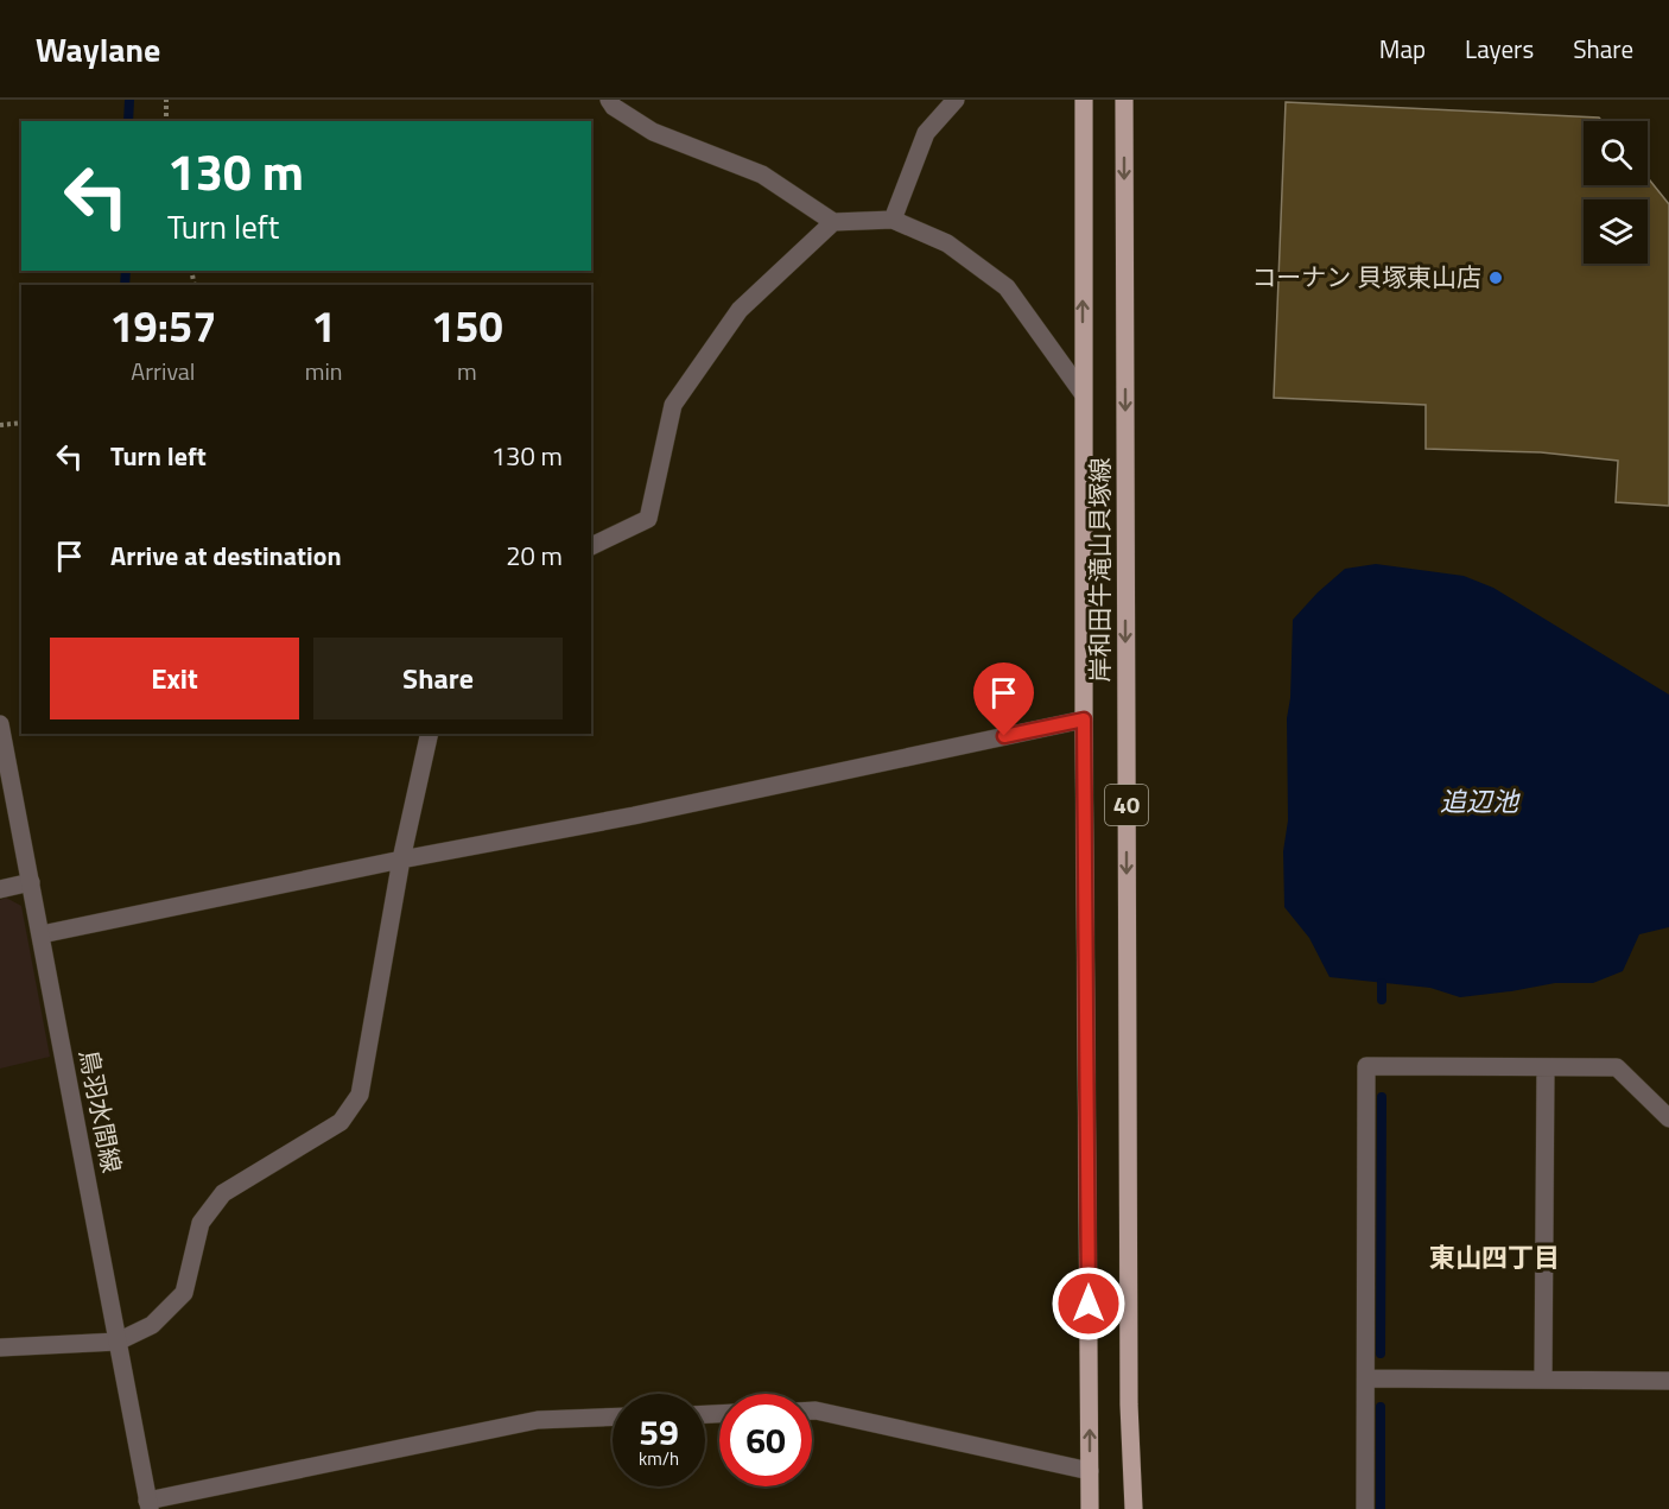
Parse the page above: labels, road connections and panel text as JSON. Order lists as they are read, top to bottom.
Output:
{
  "streets": {
    "main road": ["岸和田牛滝山貝塚線", "40"],
    "street": ["鳥羽水間線"]
  },
  "districts": ["東山四丁目"],
  "water": ["追辺池"],
  "places": ["コーナン 貝塚東山店"],
  "page": {
    "header": "Waylane",
    "nav": ["Map", "Layers", "Share"],
    "turn": ["130 m", "Turn left"],
    "eta": [
      "19:57",
      "Arrival",
      "1",
      "min",
      "150",
      "m"
    ],
    "list": [
      {
        "name": "Turn left",
        "value": "130 m"
      },
      {
        "name": "Arrive at destination",
        "value": "20 m"
      }
    ],
    "buttons": ["Exit", "Share"],
    "speed": "59 km/h",
    "limit": "60"
  }
}
